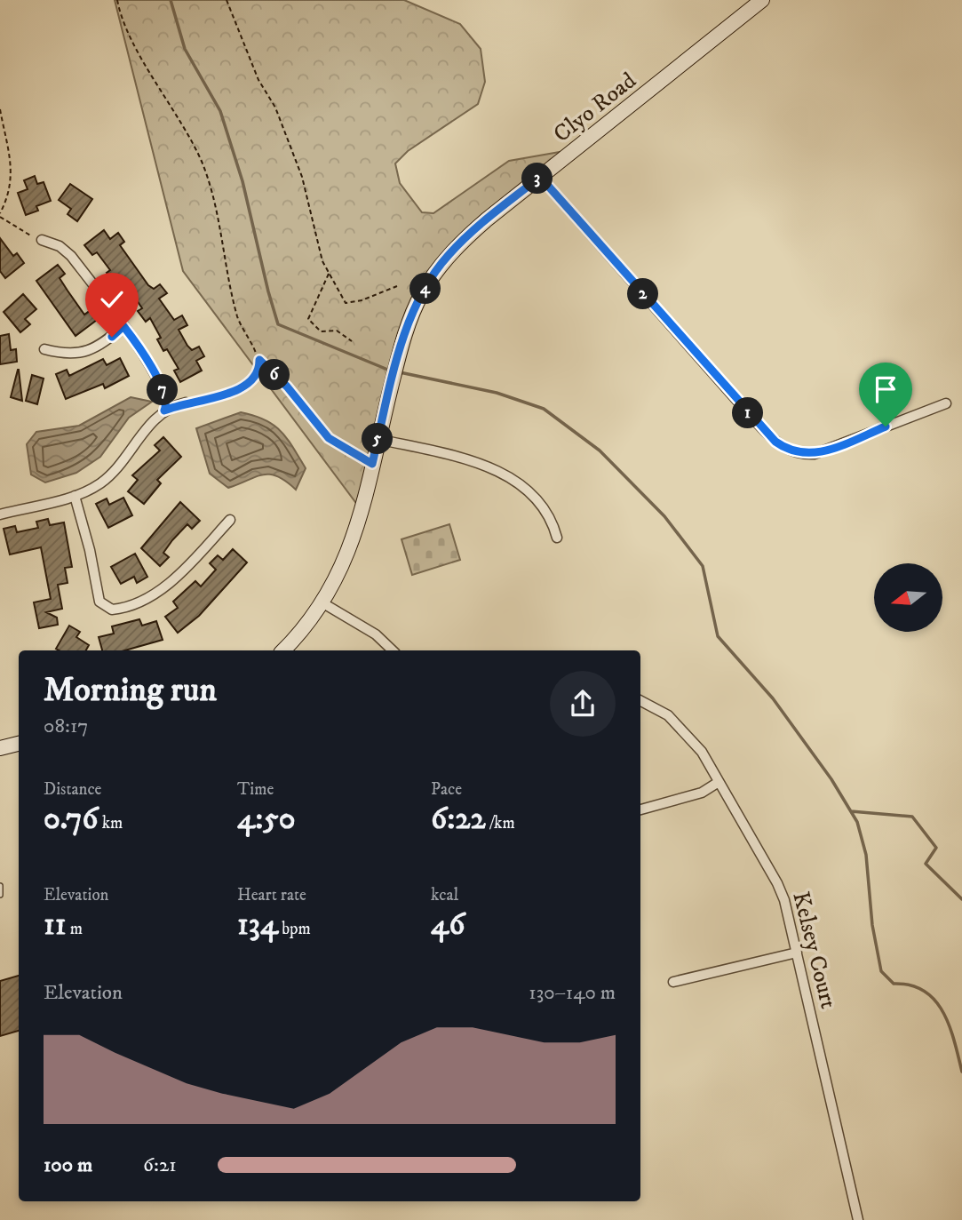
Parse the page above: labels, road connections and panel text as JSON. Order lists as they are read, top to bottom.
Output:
{
  "streets": {
    "street": ["Clyo Road", "Kelsey Court"]
  },
  "north": "left",
  "page": {
    "pins": [
      "3",
      "4",
      "2",
      "6",
      "7",
      "1",
      "5"
    ],
    "heading": ["Morning run", "08:17"],
    "stats": [
      ["Distance", "0.76 km"],
      ["Time", "4:50"],
      ["Pace", "6:22 /km"],
      ["Elevation", "11 m"],
      ["Heart rate", "134 bpm"],
      ["kcal", "46"]
    ],
    "chart": ["Elevation", "130–140 m"],
    "list": [
      {
        "name": "100 m",
        "note": "6:21"
      }
    ]
  }
}
